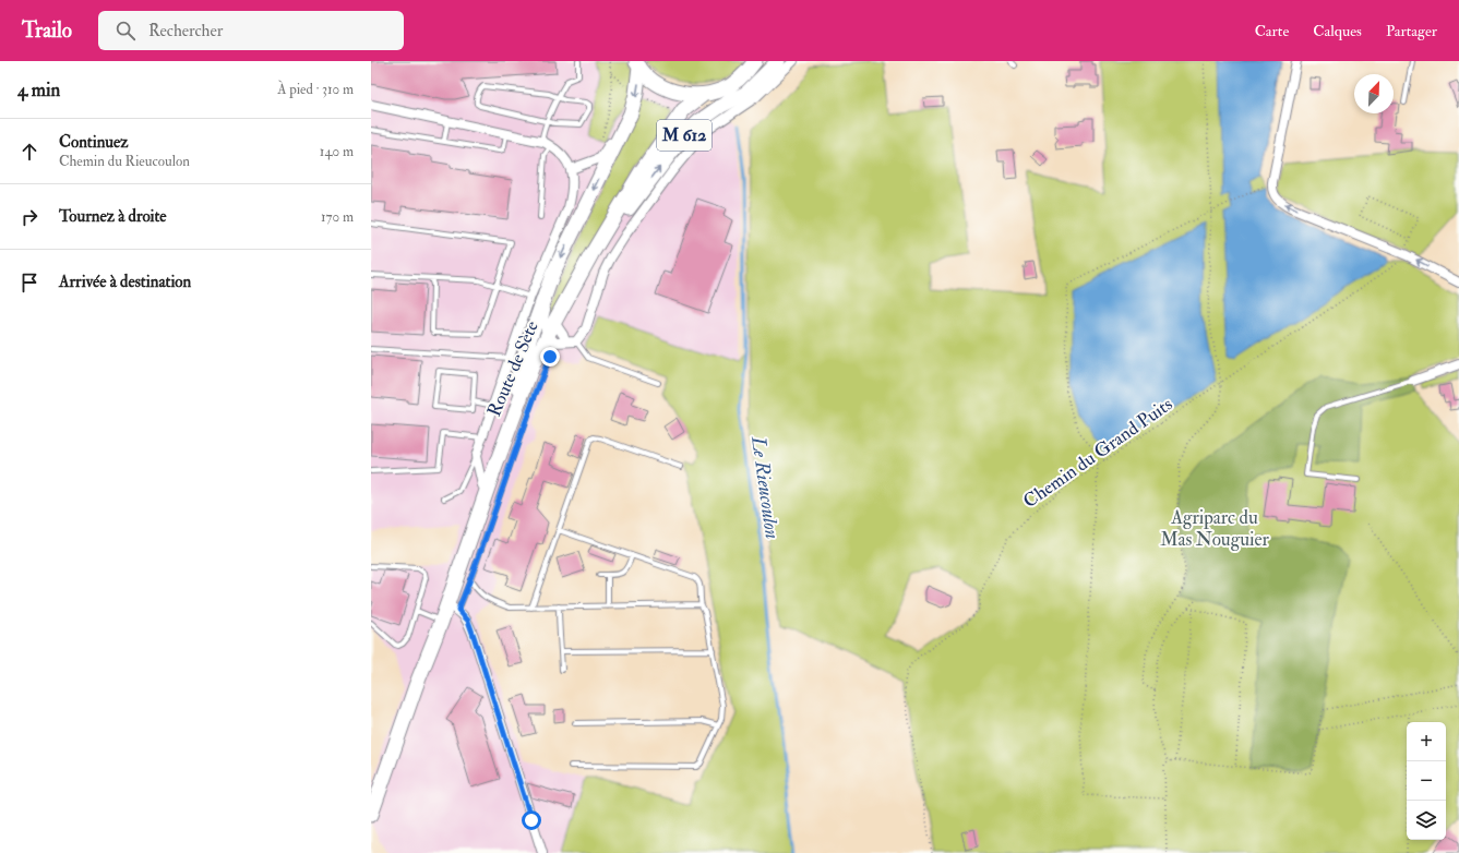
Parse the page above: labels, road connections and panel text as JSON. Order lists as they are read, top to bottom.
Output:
{
  "streets": {
    "main road": ["M 612", "Route de Sète"],
    "path": ["Chemin du Grand Puits"]
  },
  "crossings": [
    ["M 612", "Route de Sète"]
  ],
  "water": ["Le Rieucoulon"],
  "parks": ["Agriparc du Mas Nouguier"],
  "north": "top right",
  "page": {
    "header": "Trailo",
    "search": "Rechercher",
    "nav": ["Carte", "Calques", "Partager"],
    "heading": ["4 min", "À pied · 310 m"],
    "list": [
      ["Continuez", "Chemin du Rieucoulon", "140 m"],
      ["Tournez à droite", "170 m"],
      "Arrivée à destination"
    ],
    "map_buttons": ["+", "−"]
  }
}
